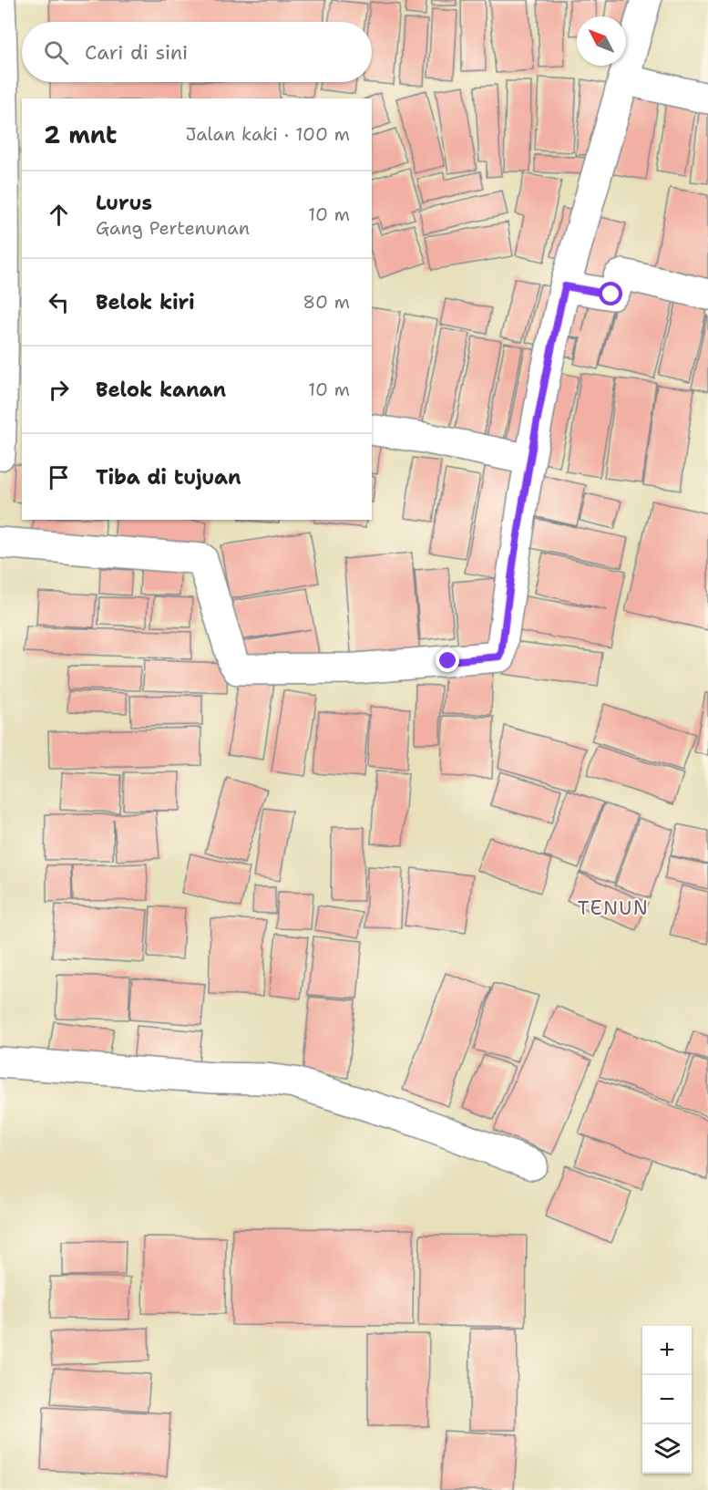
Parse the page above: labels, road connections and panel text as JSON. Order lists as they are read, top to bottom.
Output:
{
  "districts": ["TENUN"],
  "north": "top left",
  "page": {
    "search": "Cari di sini",
    "heading": ["2 mnt", "Jalan kaki · 100 m"],
    "list": [
      ["Lurus", "Gang Pertenunan", "10 m"],
      ["Belok kiri", "80 m"],
      ["Belok kanan", "10 m"],
      "Tiba di tujuan"
    ],
    "map_buttons": ["+", "−"]
  }
}
